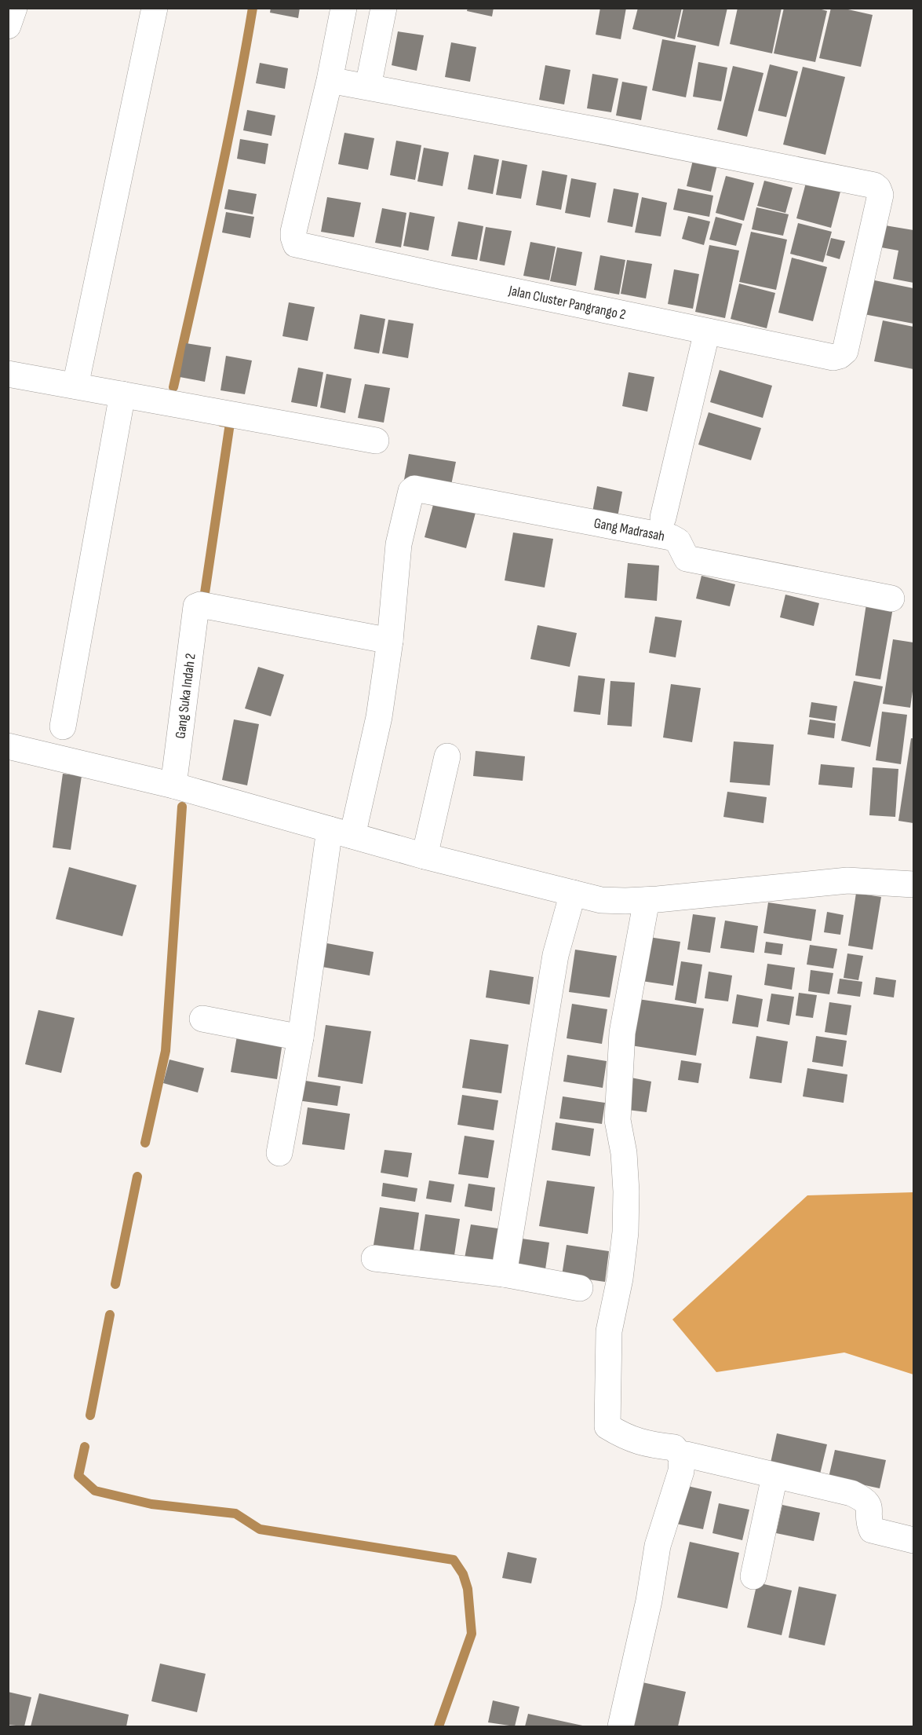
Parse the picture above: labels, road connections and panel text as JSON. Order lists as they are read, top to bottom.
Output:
{
  "streets": {
    "street": ["Jalan Cluster Pangrango 2", "Gang Madrasah", "Gang Suka Indah 2"]
  },
  "crossings": [
    ["Gang Madrasah", "Gang Suka Indah 2"]
  ]
}
